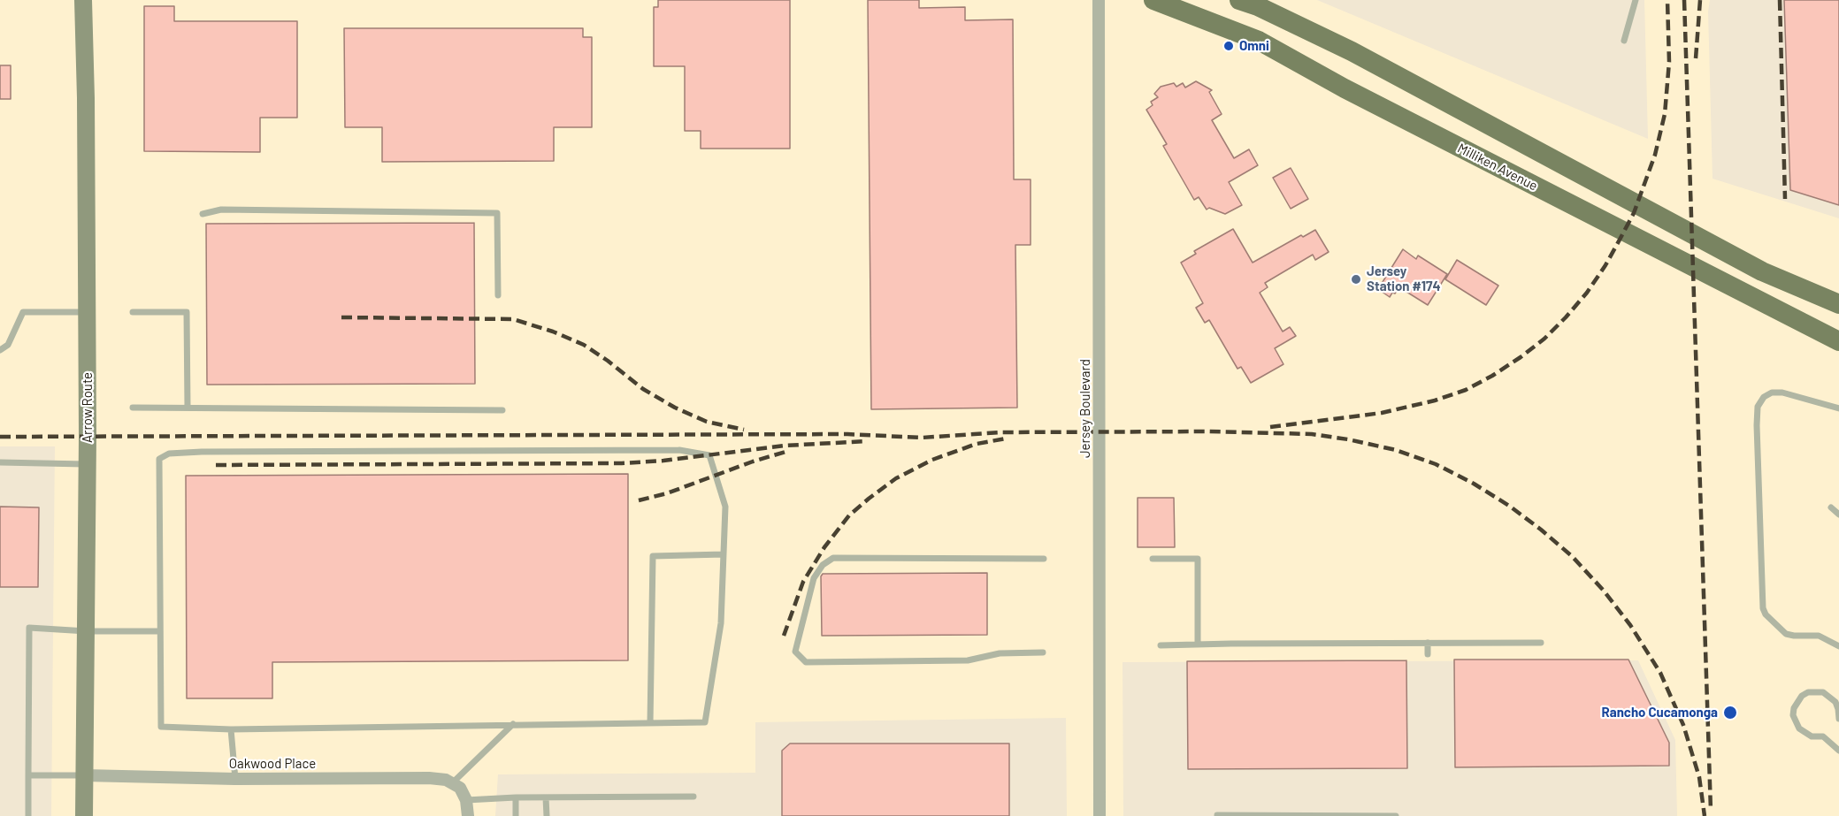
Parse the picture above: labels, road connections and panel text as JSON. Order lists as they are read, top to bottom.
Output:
{
  "streets": {
    "main road": ["Milliken Avenue", "Arrow Route"],
    "street": ["Jersey Boulevard", "Oakwood Place"]
  },
  "crossings": [
    ["Arrow Route", "Oakwood Place"]
  ],
  "places": ["Omni", "Jersey Station #174", "Rancho Cucamonga"]
}
